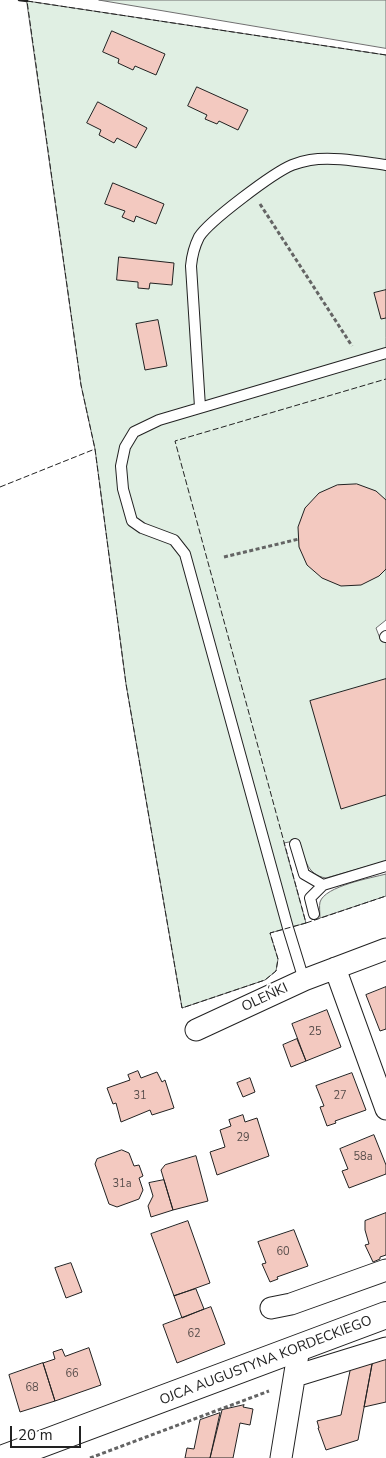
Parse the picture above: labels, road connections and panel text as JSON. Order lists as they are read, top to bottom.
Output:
{
  "streets": {
    "street": ["OLEŃKI", "OJCA AUGUSTYNA KORDECKIEGO"]
  },
  "house_numbers": [
    "25",
    "31",
    "27",
    "29",
    "58a",
    "31a",
    "60",
    "62",
    "66",
    "68"
  ],
  "scale_bar": "20 m"
}
